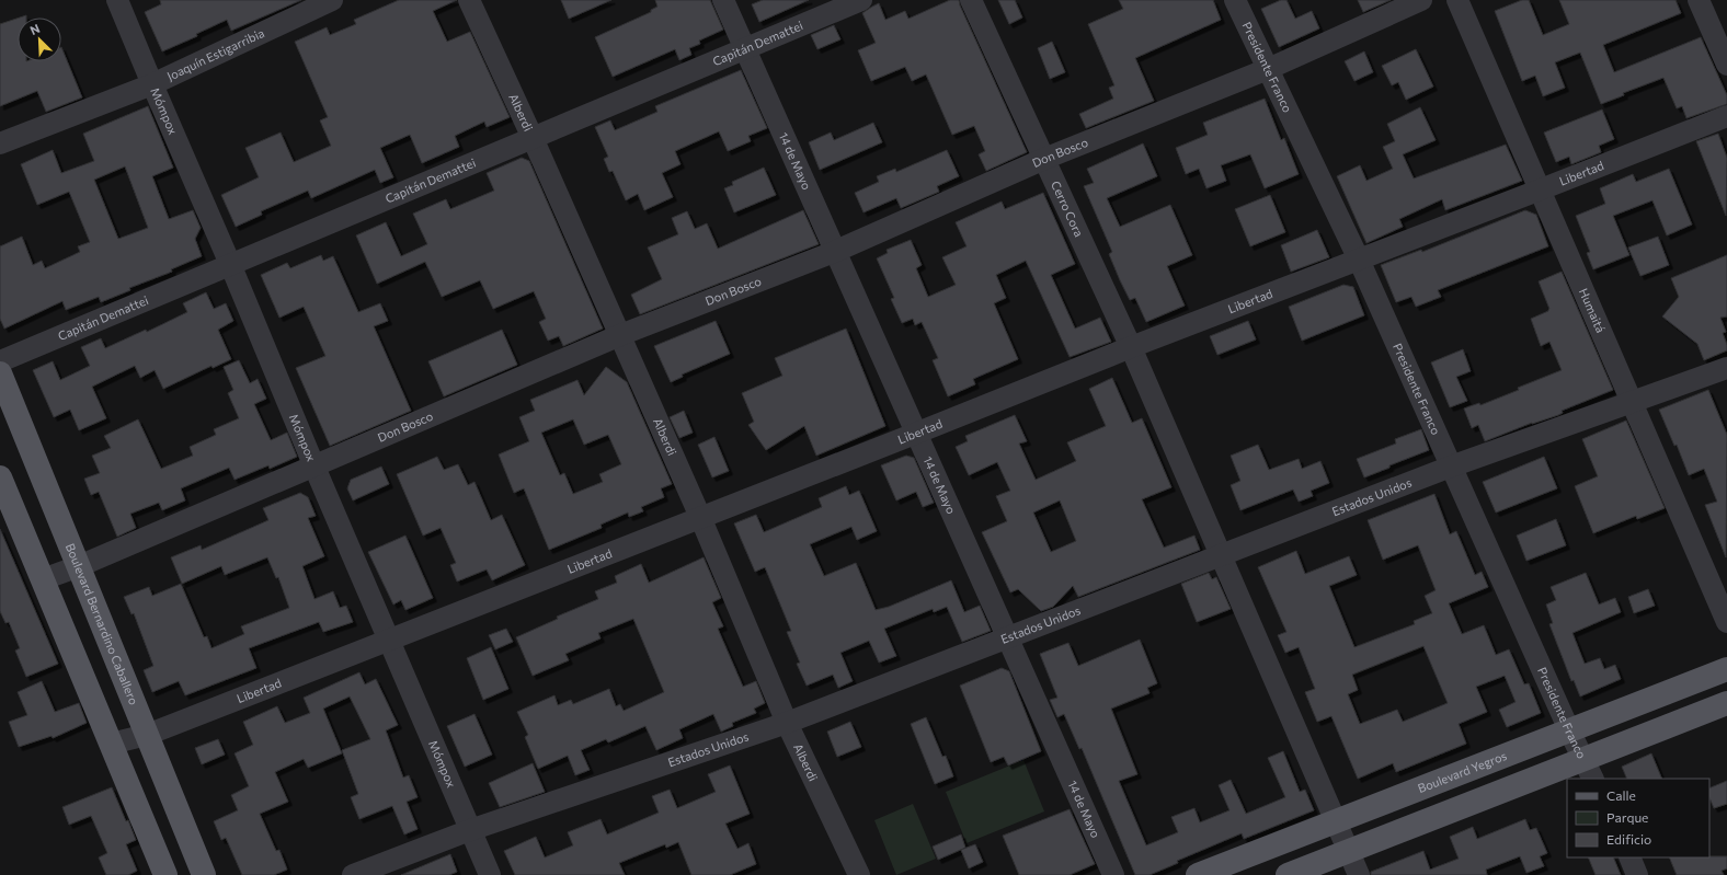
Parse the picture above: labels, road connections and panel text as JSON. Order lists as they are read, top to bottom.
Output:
{
  "streets": {
    "main road": ["Boulevard Bernardino Caballero", "Boulevard Yegros"],
    "street": [
      "Capitán Demattei",
      "Joaquín Estigarribia",
      "Presidente Franco",
      "Mómpox",
      "Alberdi",
      "Don Bosco",
      "14 de Mayo",
      "Libertad",
      "Cerro Cora",
      "Humaitá",
      "Estados Unidos"
    ]
  },
  "crossings": [
    ["Capitán Demattei", "Mómpox"],
    ["Capitán Demattei", "Alberdi"],
    ["Capitán Demattei", "14 de Mayo"],
    ["Joaquín Estigarribia", "Mómpox"],
    ["Presidente Franco", "Don Bosco"],
    ["Presidente Franco", "Libertad"],
    ["Presidente Franco", "Estados Unidos"],
    ["Presidente Franco", "Boulevard Yegros"],
    ["Mómpox", "Don Bosco"],
    ["Mómpox", "Libertad"],
    ["Mómpox", "Estados Unidos"],
    ["Alberdi", "Don Bosco"],
    ["Alberdi", "Libertad"],
    ["Alberdi", "Estados Unidos"],
    ["Don Bosco", "14 de Mayo"],
    ["Don Bosco", "Cerro Cora"],
    ["Don Bosco", "Boulevard Bernardino Caballero"],
    ["14 de Mayo", "Libertad"],
    ["14 de Mayo", "Estados Unidos"],
    ["Libertad", "Cerro Cora"],
    ["Libertad", "Humaitá"],
    ["Libertad", "Boulevard Bernardino Caballero"],
    ["Cerro Cora", "Estados Unidos"],
    ["Cerro Cora", "Boulevard Yegros"],
    ["Humaitá", "Estados Unidos"]
  ],
  "legend": ["Calle", "Parque", "Edificio"],
  "north": "top left"
}
